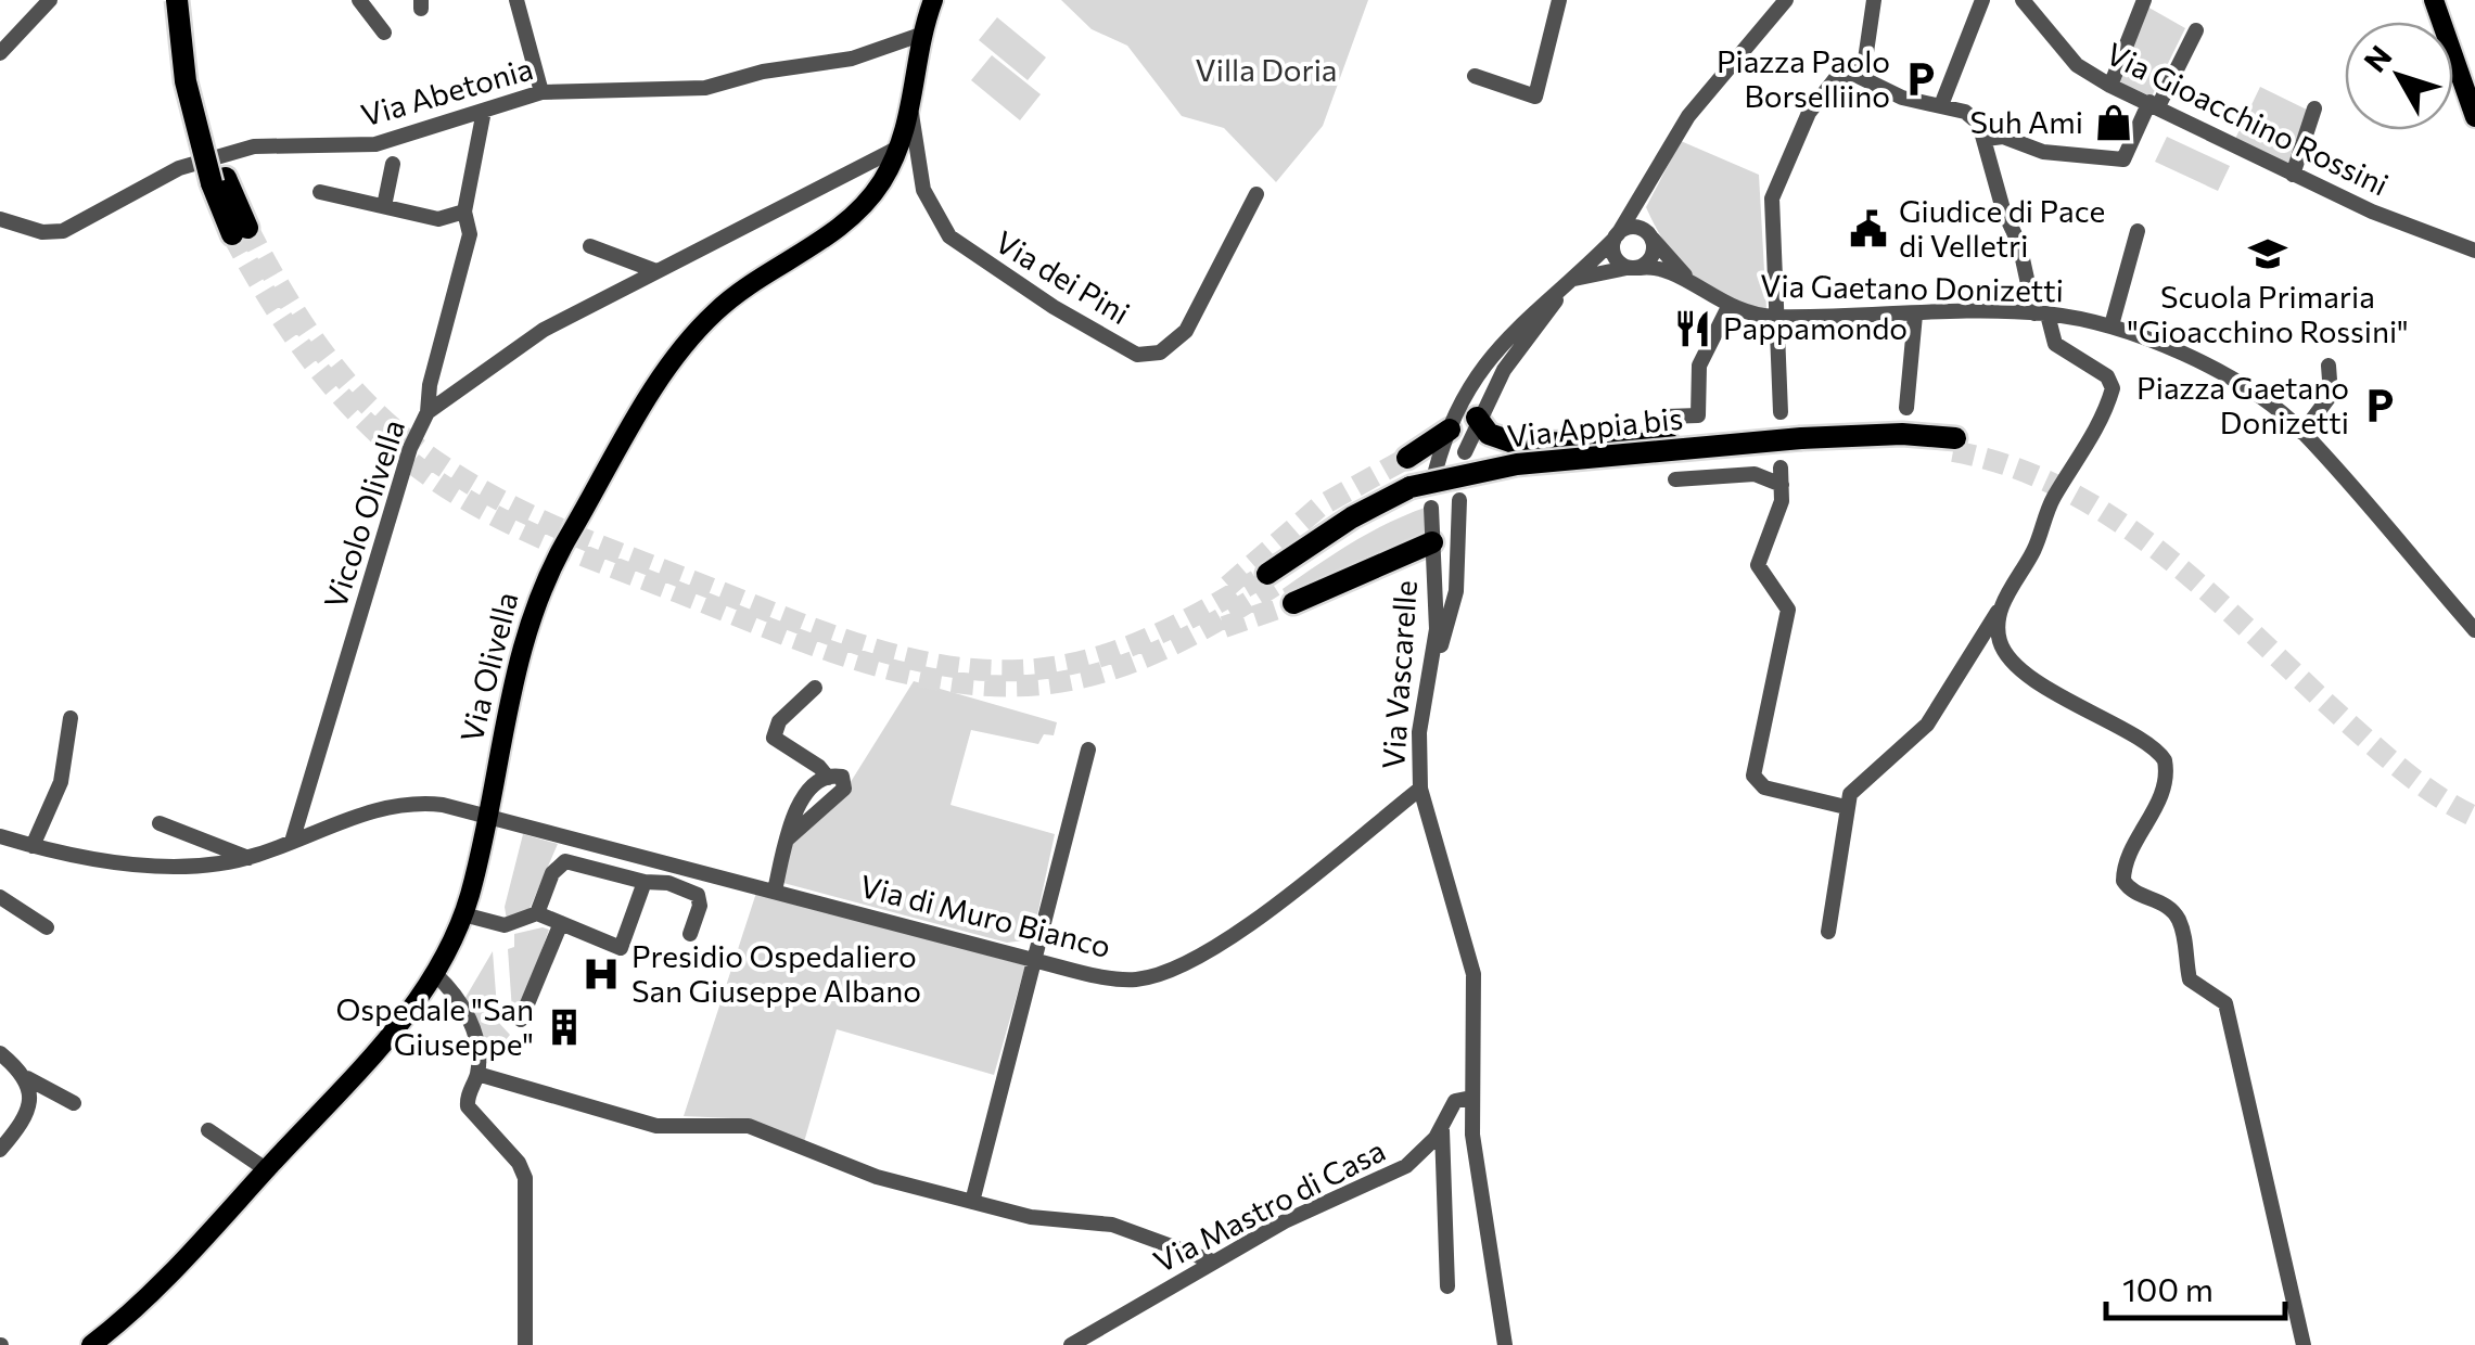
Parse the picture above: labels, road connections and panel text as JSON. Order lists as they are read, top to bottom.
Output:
{
  "streets": {
    "highway": ["Via Appia bis"],
    "main road": ["Via Olivella"],
    "street": [
      "Via Abetonia",
      "Via Gioacchino Rossini",
      "Via dei Pini",
      "Via Gaetano Donizetti",
      "Vicolo Olivella",
      "Via Vascarelle",
      "Via di Muro Bianco",
      "Via Mastro di Casa"
    ]
  },
  "crossings": [
    ["Via Abetonia", "Via Olivella"],
    ["Via dei Pini", "Via Olivella"],
    ["Via Appia bis", "Via Vascarelle"],
    ["Vicolo Olivella", "Via Olivella"],
    ["Vicolo Olivella", "Via di Muro Bianco"],
    ["Via Olivella", "Via di Muro Bianco"],
    ["Via Vascarelle", "Via di Muro Bianco"],
    ["Via Vascarelle", "Via Mastro di Casa"]
  ],
  "parks": ["Villa Doria"],
  "places": {
    "parking": ["Piazza Paolo Borselliino", "Piazza Gaetano Donizetti"],
    "shop": ["Suh Ami"],
    "public building": ["Giudice di Pace di Velletri"],
    "school or university": ["Scuola Primaria \"Gioacchino Rossini\""],
    "restaurant": ["Pappamondo"],
    "hospital": ["Presidio Ospedaliero San Giuseppe Albano"],
    "building": ["Ospedale \"San Giuseppe\""]
  },
  "scale_bar": "100 m",
  "north": "top left"
}
